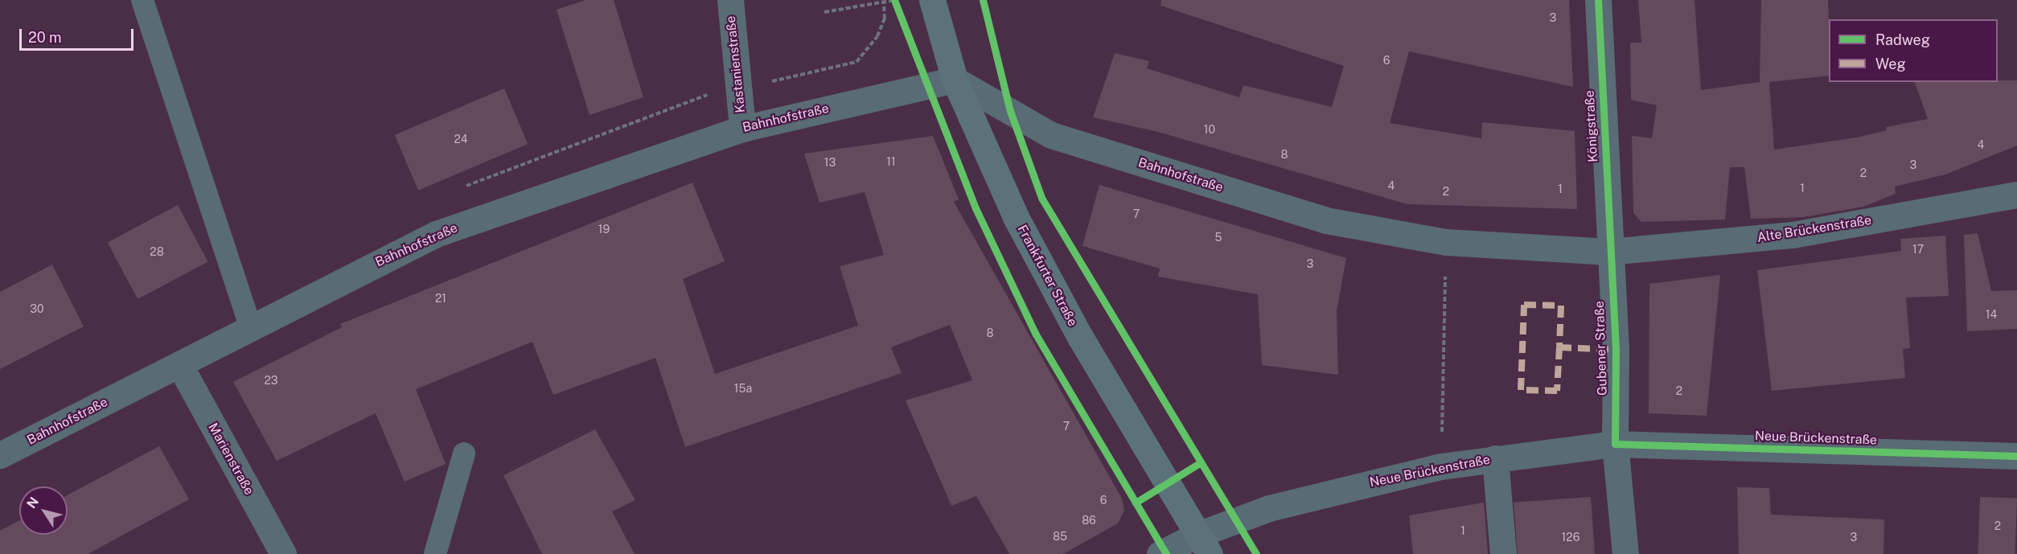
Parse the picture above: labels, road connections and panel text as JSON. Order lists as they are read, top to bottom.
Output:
{
  "streets": {
    "main road": ["Frankfurter Straße"],
    "street": [
      "Kastanienstraße",
      "Bahnhofstraße",
      "Königstraße",
      "Alte Brückenstraße",
      "Gubener Straße",
      "Neue Brückenstraße",
      "Marienstraße"
    ]
  },
  "crossings": [
    ["Kastanienstraße", "Bahnhofstraße"],
    ["Bahnhofstraße", "Königstraße"],
    ["Bahnhofstraße", "Alte Brückenstraße"],
    ["Bahnhofstraße", "Frankfurter Straße"],
    ["Bahnhofstraße", "Gubener Straße"],
    ["Bahnhofstraße", "Marienstraße"],
    ["Königstraße", "Alte Brückenstraße"],
    ["Königstraße", "Gubener Straße"],
    ["Alte Brückenstraße", "Gubener Straße"],
    ["Frankfurter Straße", "Neue Brückenstraße"],
    ["Gubener Straße", "Neue Brückenstraße"]
  ],
  "house_numbers": [
    "3",
    "6",
    "10",
    "24",
    "4",
    "8",
    "11",
    "13",
    "3",
    "2",
    "4",
    "1",
    "1",
    "2",
    "7",
    "19",
    "5",
    "17",
    "28",
    "3",
    "21",
    "30",
    "14",
    "8",
    "23",
    "15a",
    "2",
    "7",
    "6",
    "86",
    "2",
    "1",
    "85",
    "126",
    "3"
  ],
  "legend": ["Radweg", "Weg"],
  "scale_bar": "20 m",
  "north": "top left"
}
